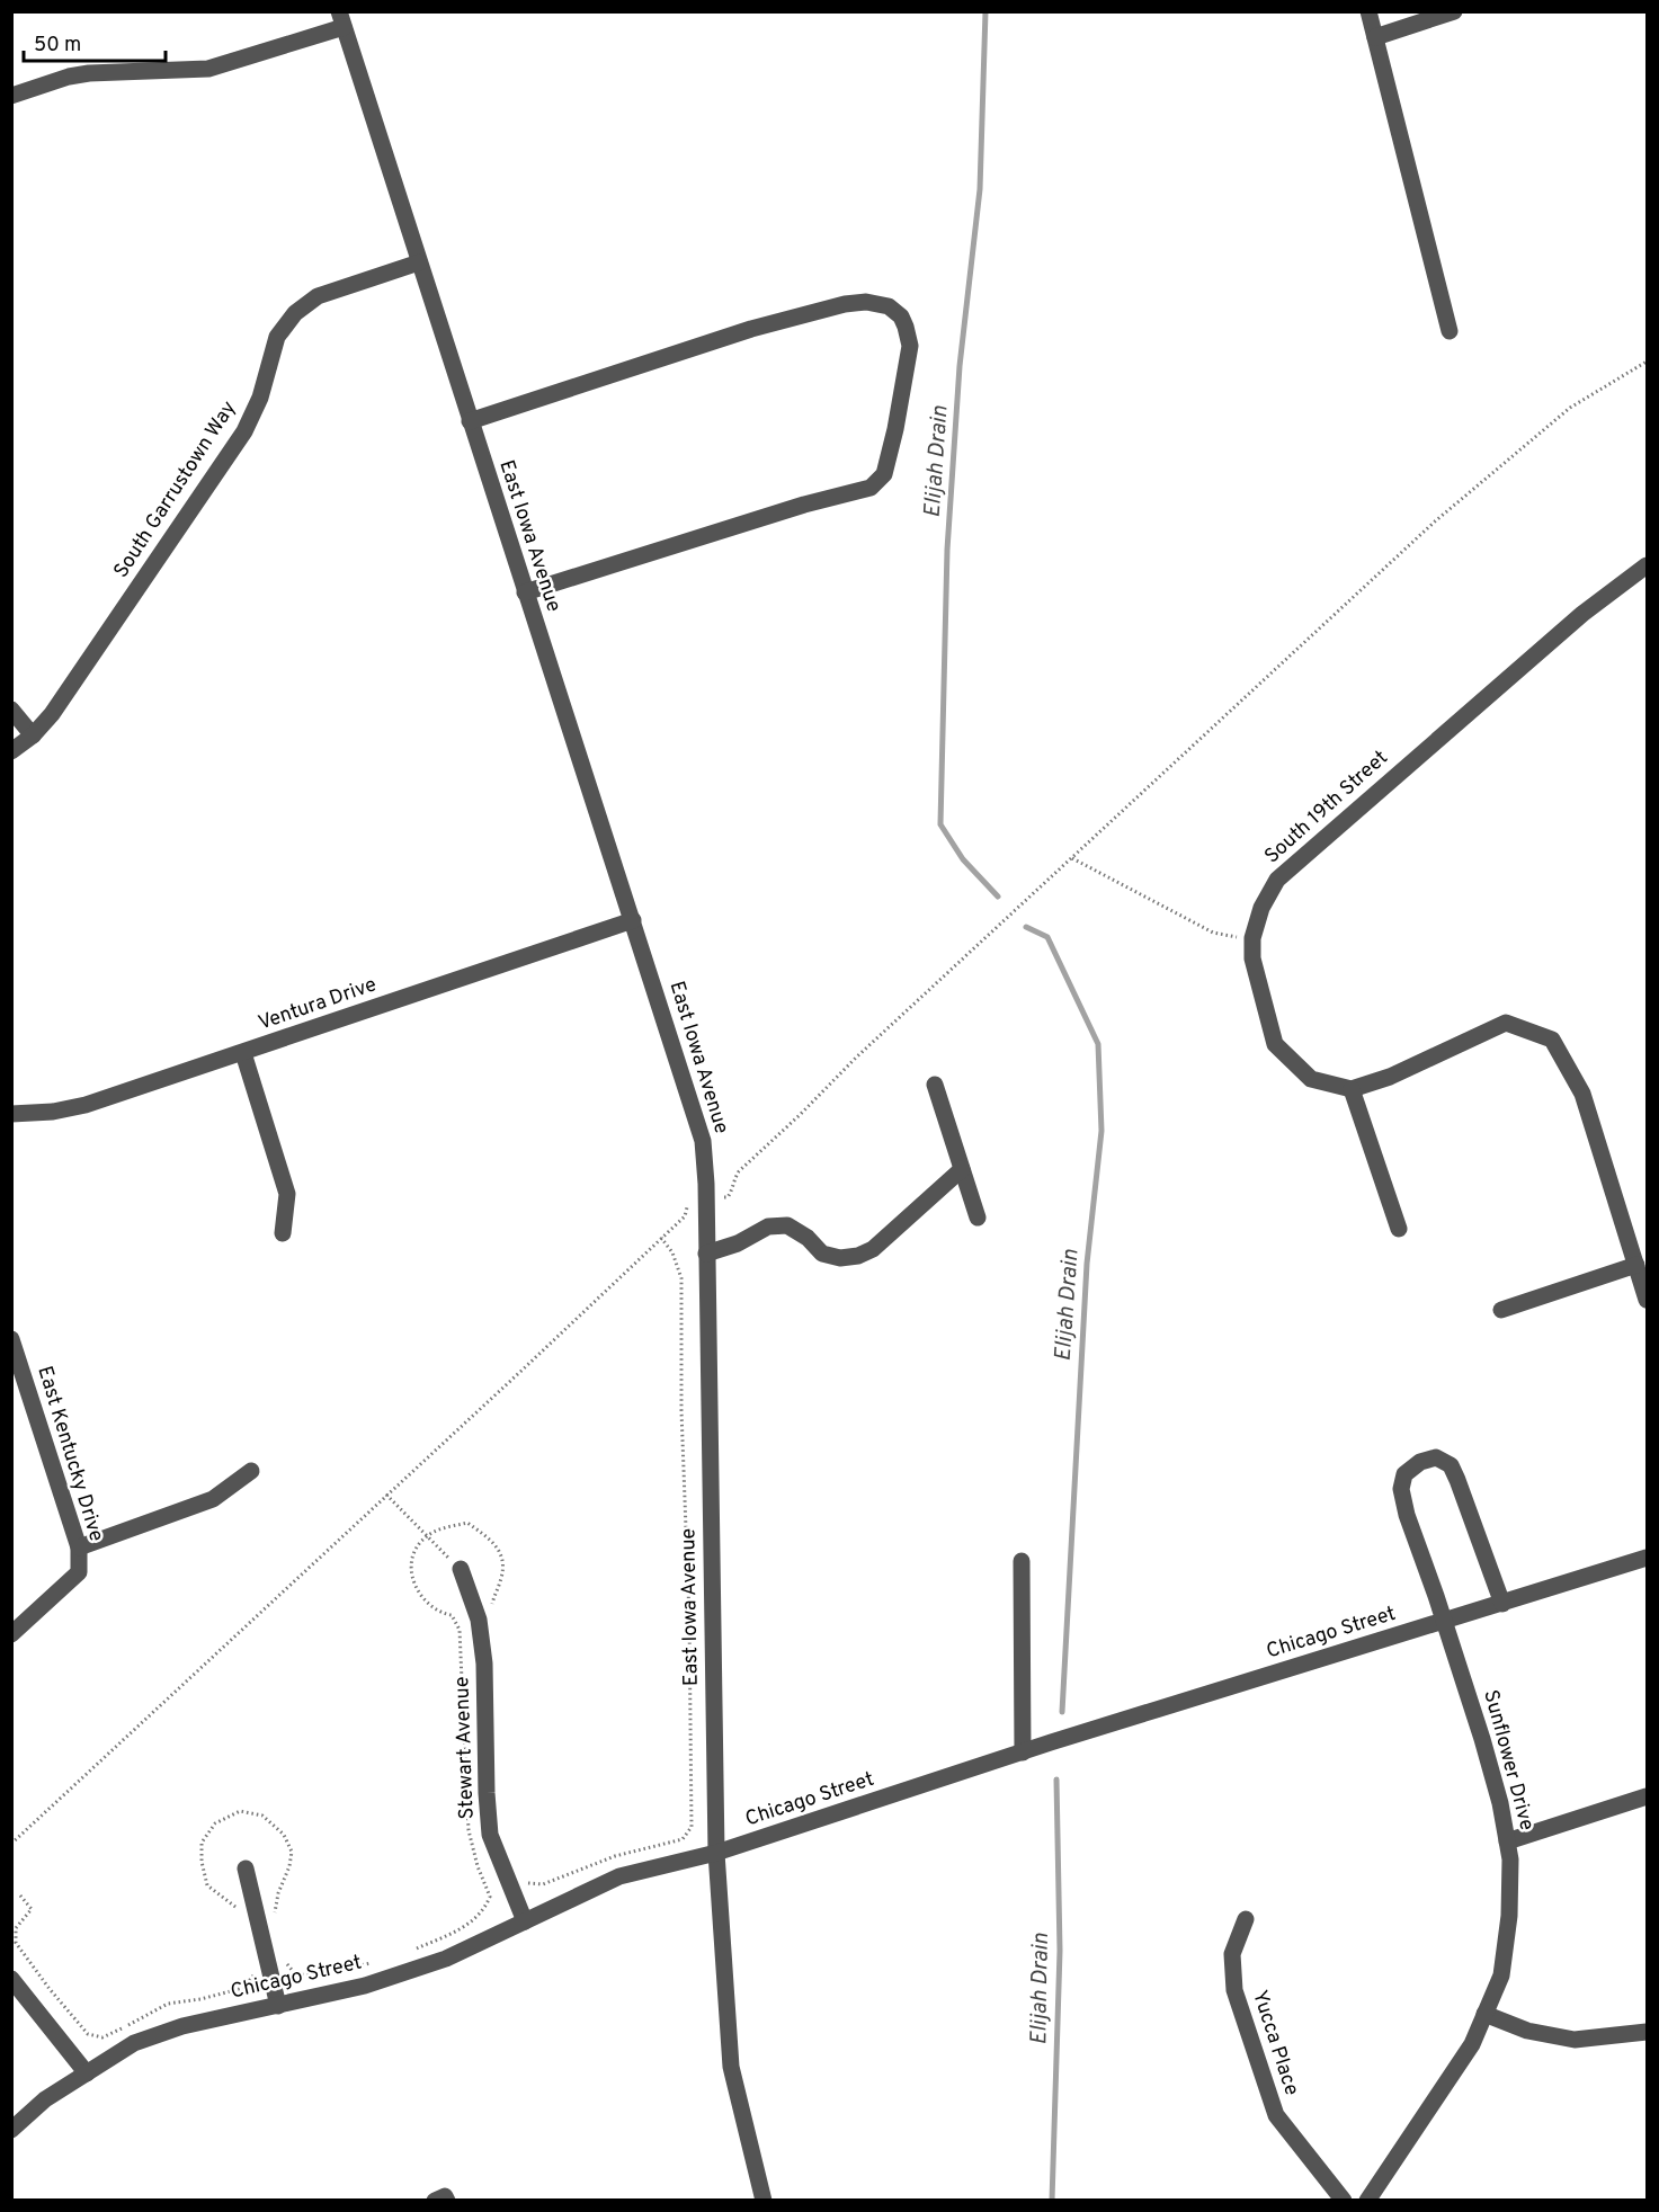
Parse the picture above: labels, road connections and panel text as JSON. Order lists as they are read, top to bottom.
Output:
{
  "streets": {
    "street": [
      "South Garrustown Way",
      "East Iowa Avenue",
      "South 19th Street",
      "Ventura Drive",
      "East Kentucky Drive",
      "Chicago Street",
      "Stewart Avenue",
      "Sunflower Drive",
      "Yucca Place"
    ]
  },
  "crossings": [
    ["South Garrustown Way", "East Iowa Avenue"],
    ["East Iowa Avenue", "Ventura Drive"],
    ["East Iowa Avenue", "Chicago Street"],
    ["Chicago Street", "Stewart Avenue"],
    ["Chicago Street", "Sunflower Drive"]
  ],
  "water": ["Elijah Drain"],
  "scale_bar": "50 m"
}
